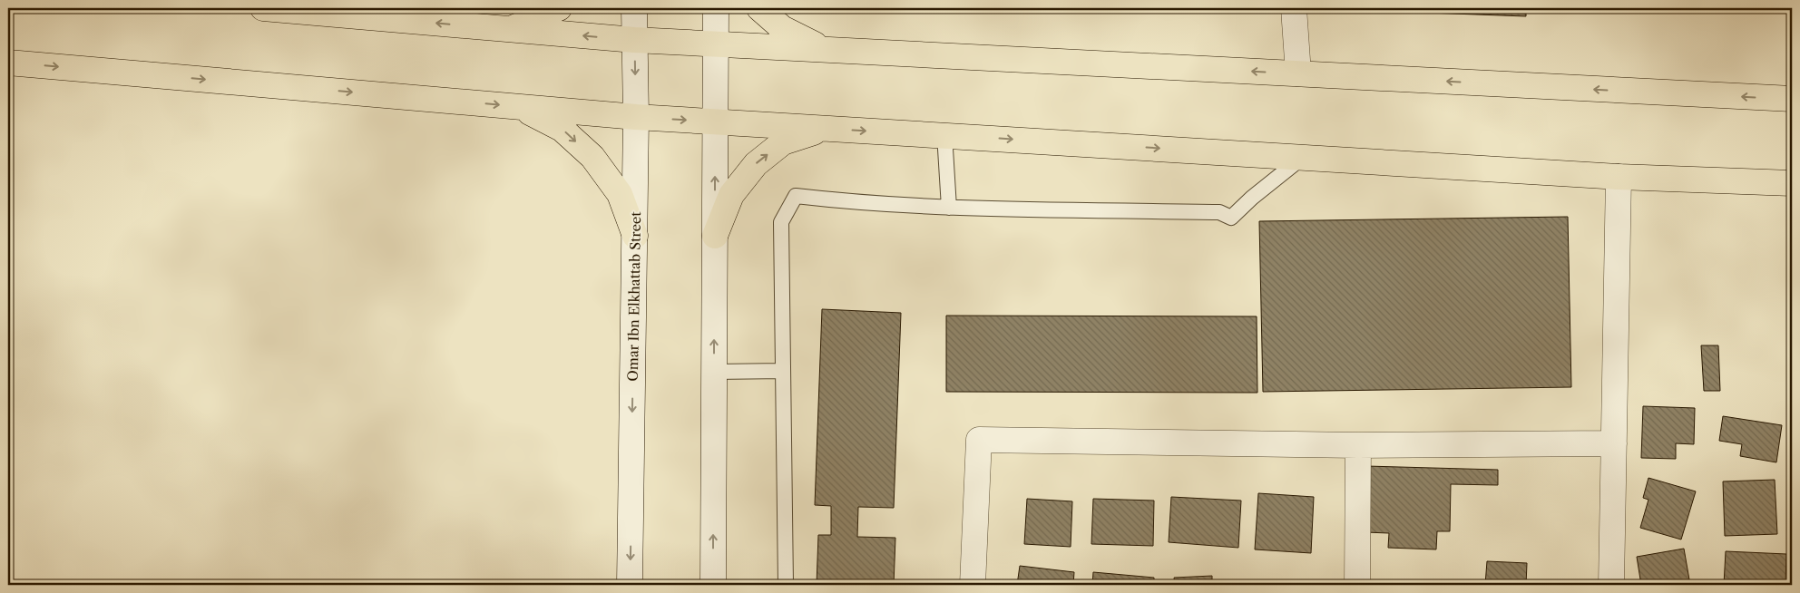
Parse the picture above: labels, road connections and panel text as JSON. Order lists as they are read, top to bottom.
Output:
{
  "streets": {
    "street": ["Omar Ibn Elkhattab Street"]
  }
}
